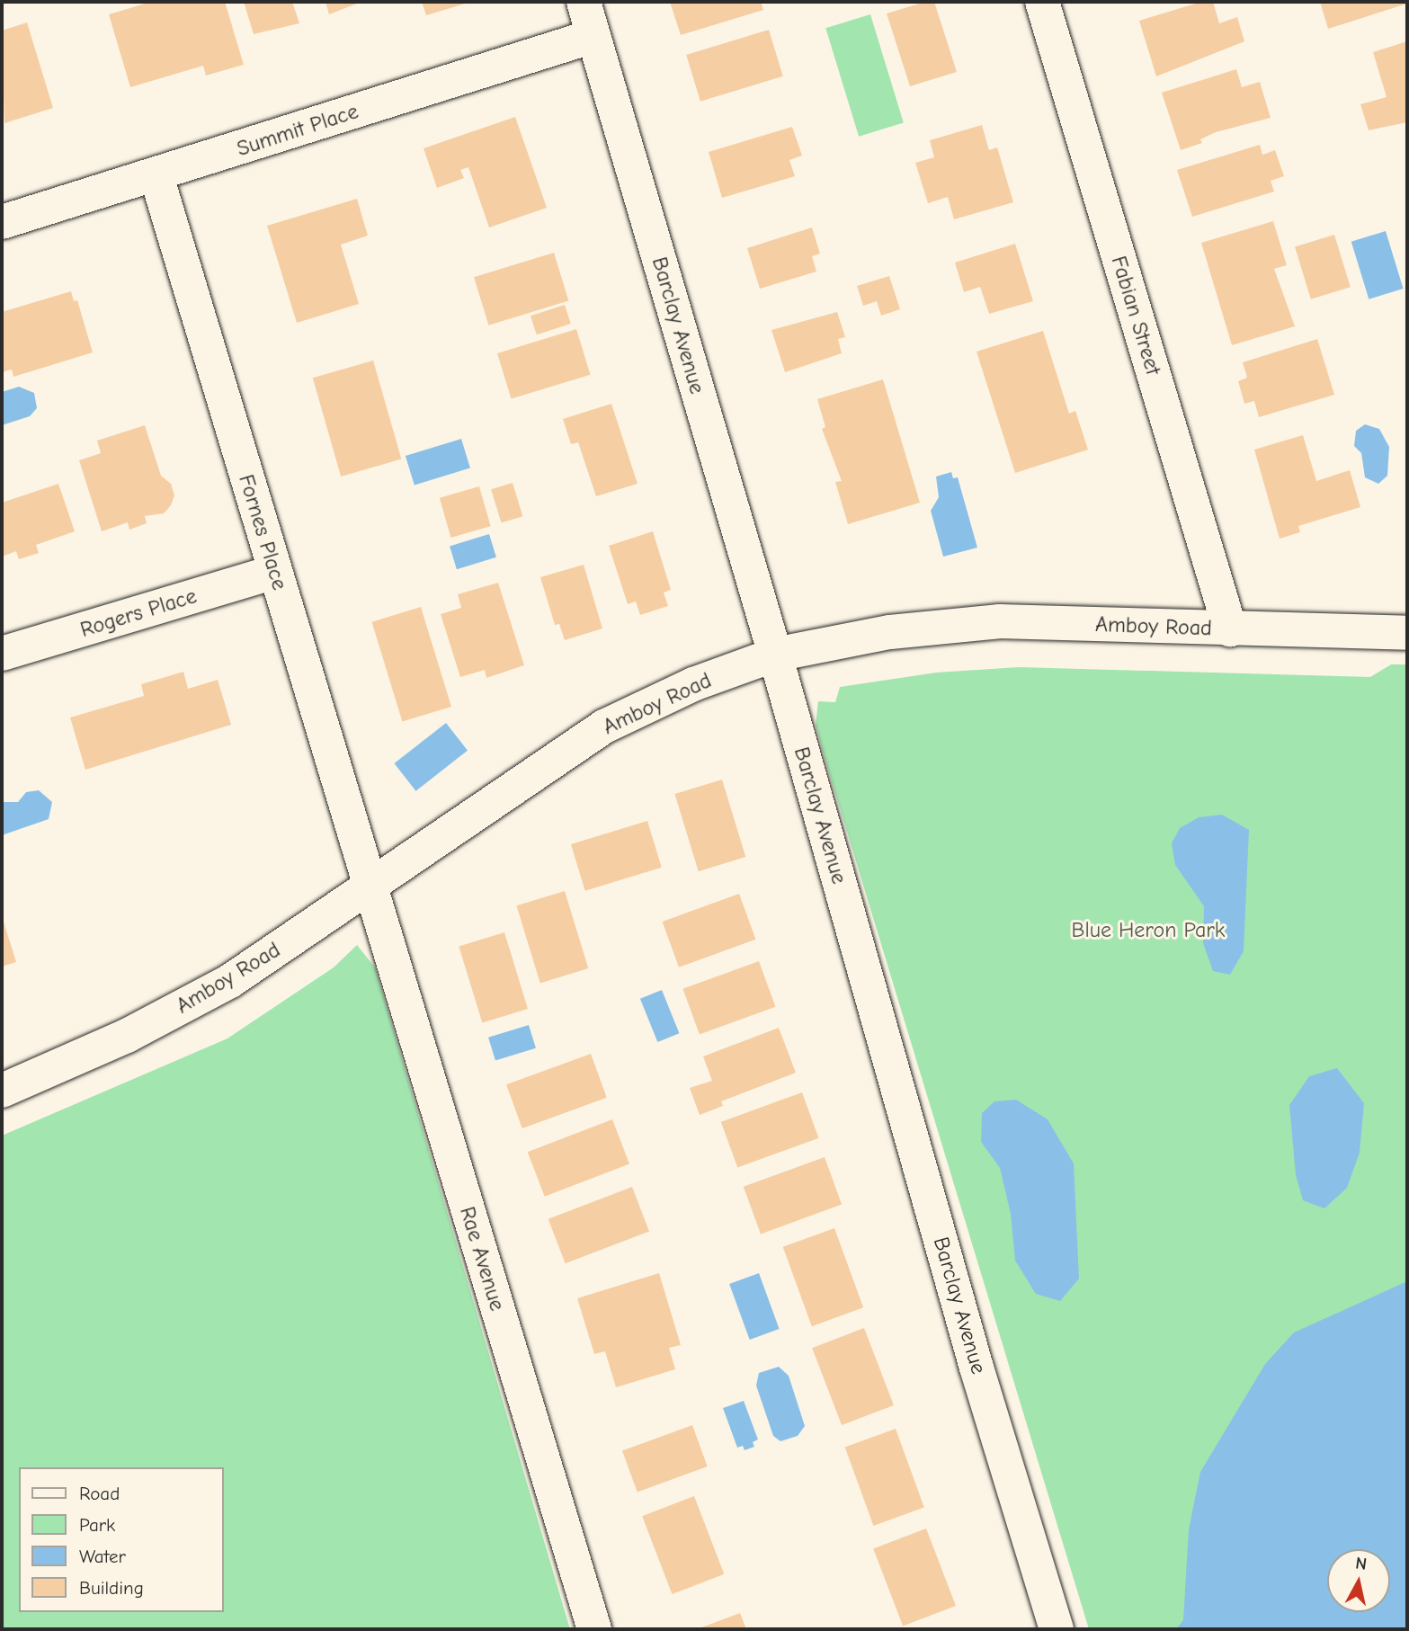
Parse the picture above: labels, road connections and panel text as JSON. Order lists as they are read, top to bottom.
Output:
{
  "streets": {
    "street": [
      "Summit Place",
      "Fabian Street",
      "Barclay Avenue",
      "Fornes Place",
      "Rogers Place",
      "Amboy Road",
      "Rae Avenue"
    ]
  },
  "crossings": [
    ["Summit Place", "Barclay Avenue"],
    ["Summit Place", "Fornes Place"],
    ["Fabian Street", "Amboy Road"],
    ["Barclay Avenue", "Amboy Road"],
    ["Fornes Place", "Rogers Place"],
    ["Fornes Place", "Amboy Road"],
    ["Fornes Place", "Rae Avenue"],
    ["Amboy Road", "Rae Avenue"]
  ],
  "parks": ["Blue Heron Park"],
  "legend": [
    "Road",
    "Park",
    "Water",
    "Building"
  ],
  "north": "top"
}
